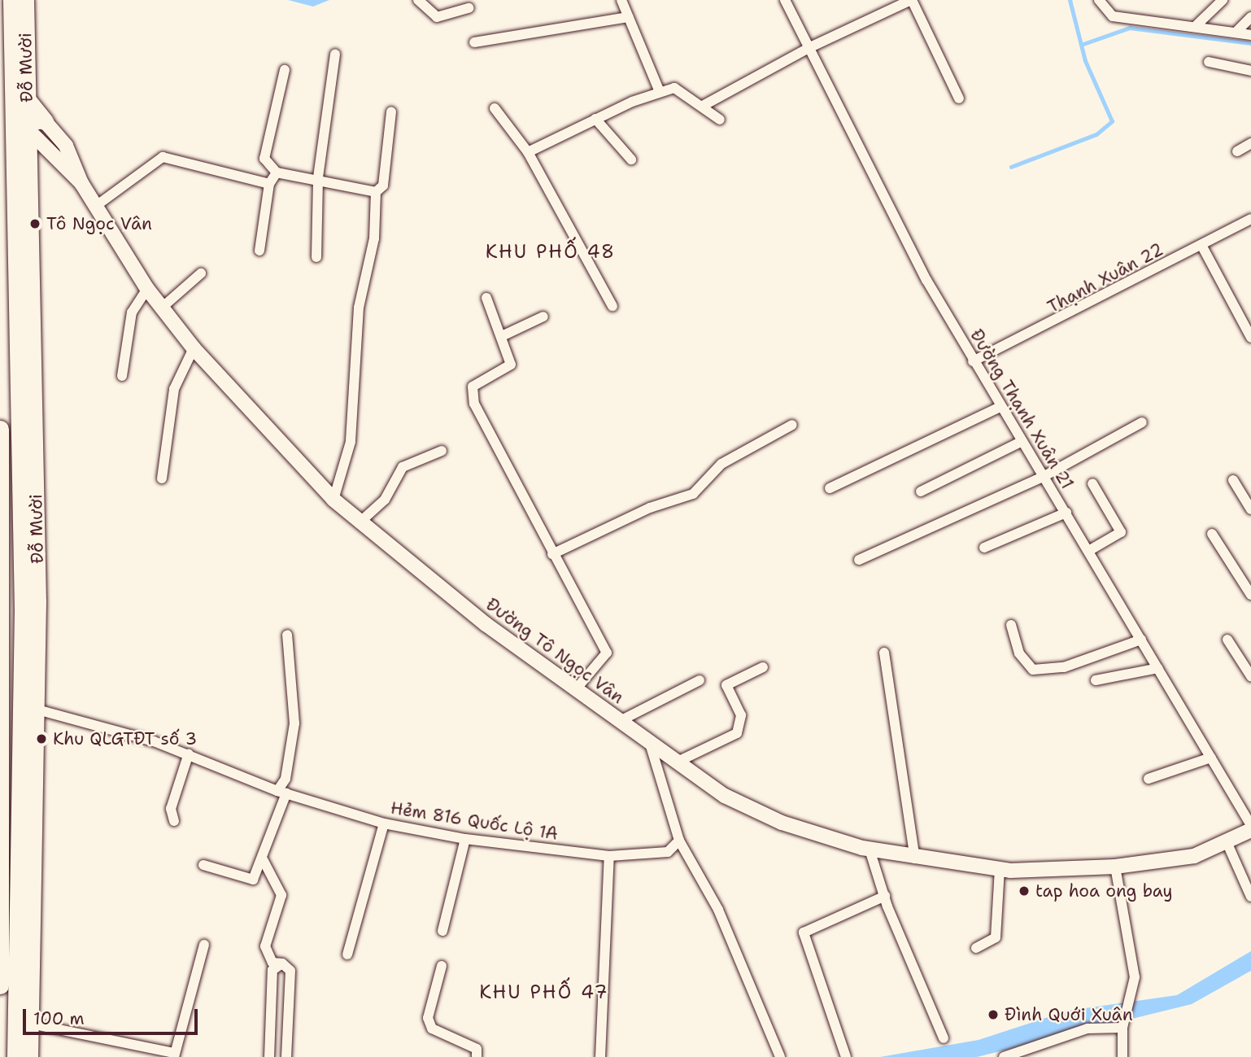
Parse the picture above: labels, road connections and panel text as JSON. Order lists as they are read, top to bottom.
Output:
{
  "streets": {
    "highway": ["Đỗ Mười"],
    "street": [
      "Thạnh Xuân 22",
      "Đường Thạnh Xuân 21",
      "Đường Tô Ngọc Vân",
      "Hẻm 816 Quốc Lộ 1A"
    ]
  },
  "crossings": [
    ["Đỗ Mười", "Hẻm 816 Quốc Lộ 1A"],
    ["Thạnh Xuân 22", "Đường Thạnh Xuân 21"]
  ],
  "districts": ["KHU PHỐ 48", "KHU PHỐ 47"],
  "places": [
    "Tô Ngọc Vân",
    "Khu QLGTĐT số 3",
    "tap hoa ong bay",
    "Đình Quới Xuân"
  ],
  "scale_bar": "100 m"
}
